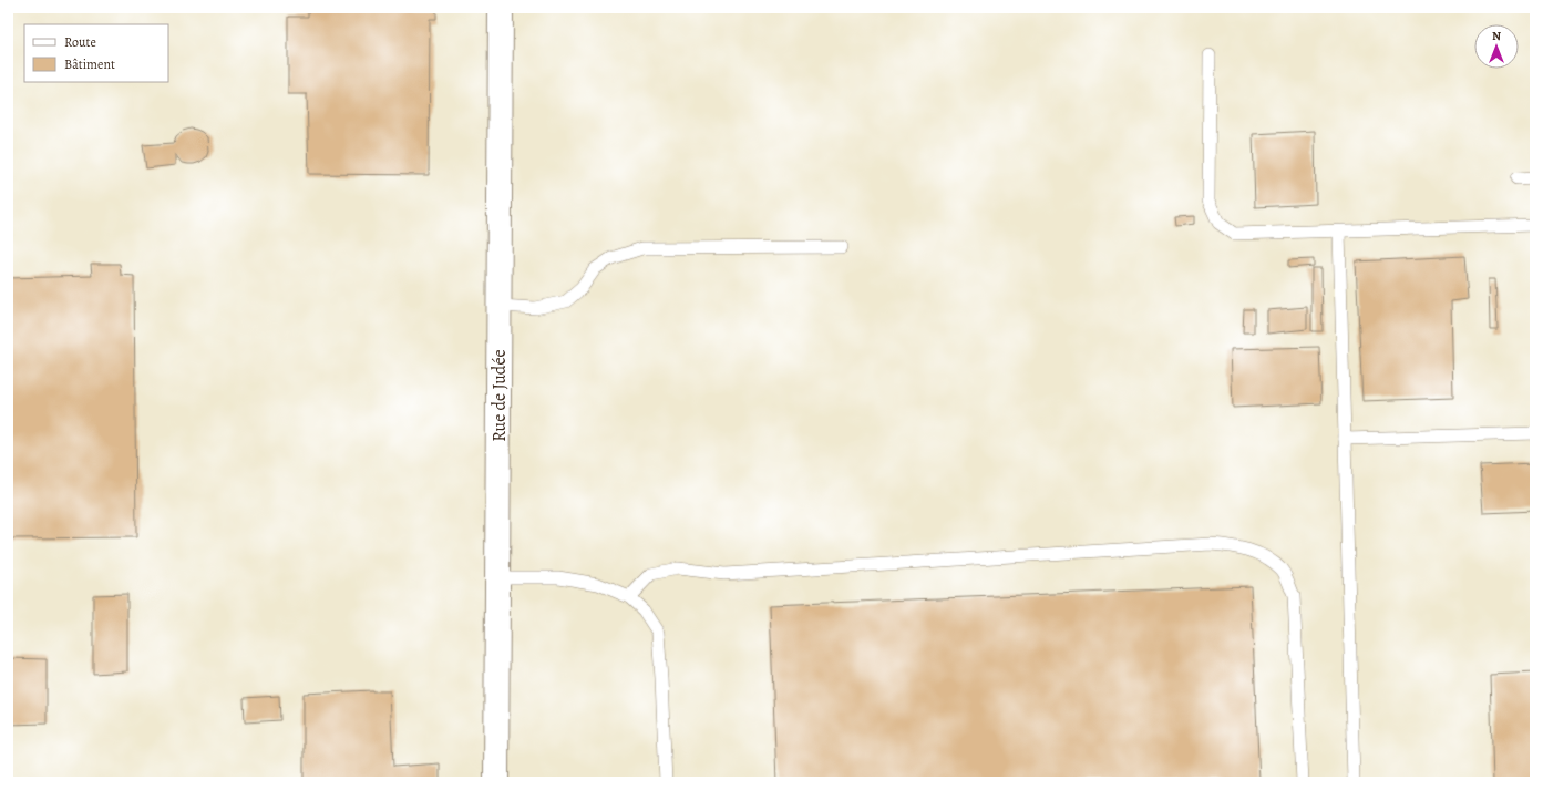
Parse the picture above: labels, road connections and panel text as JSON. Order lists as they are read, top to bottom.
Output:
{
  "streets": {
    "main road": ["Rue de Judée"]
  },
  "legend": ["Route", "Bâtiment"],
  "north": "top"
}
